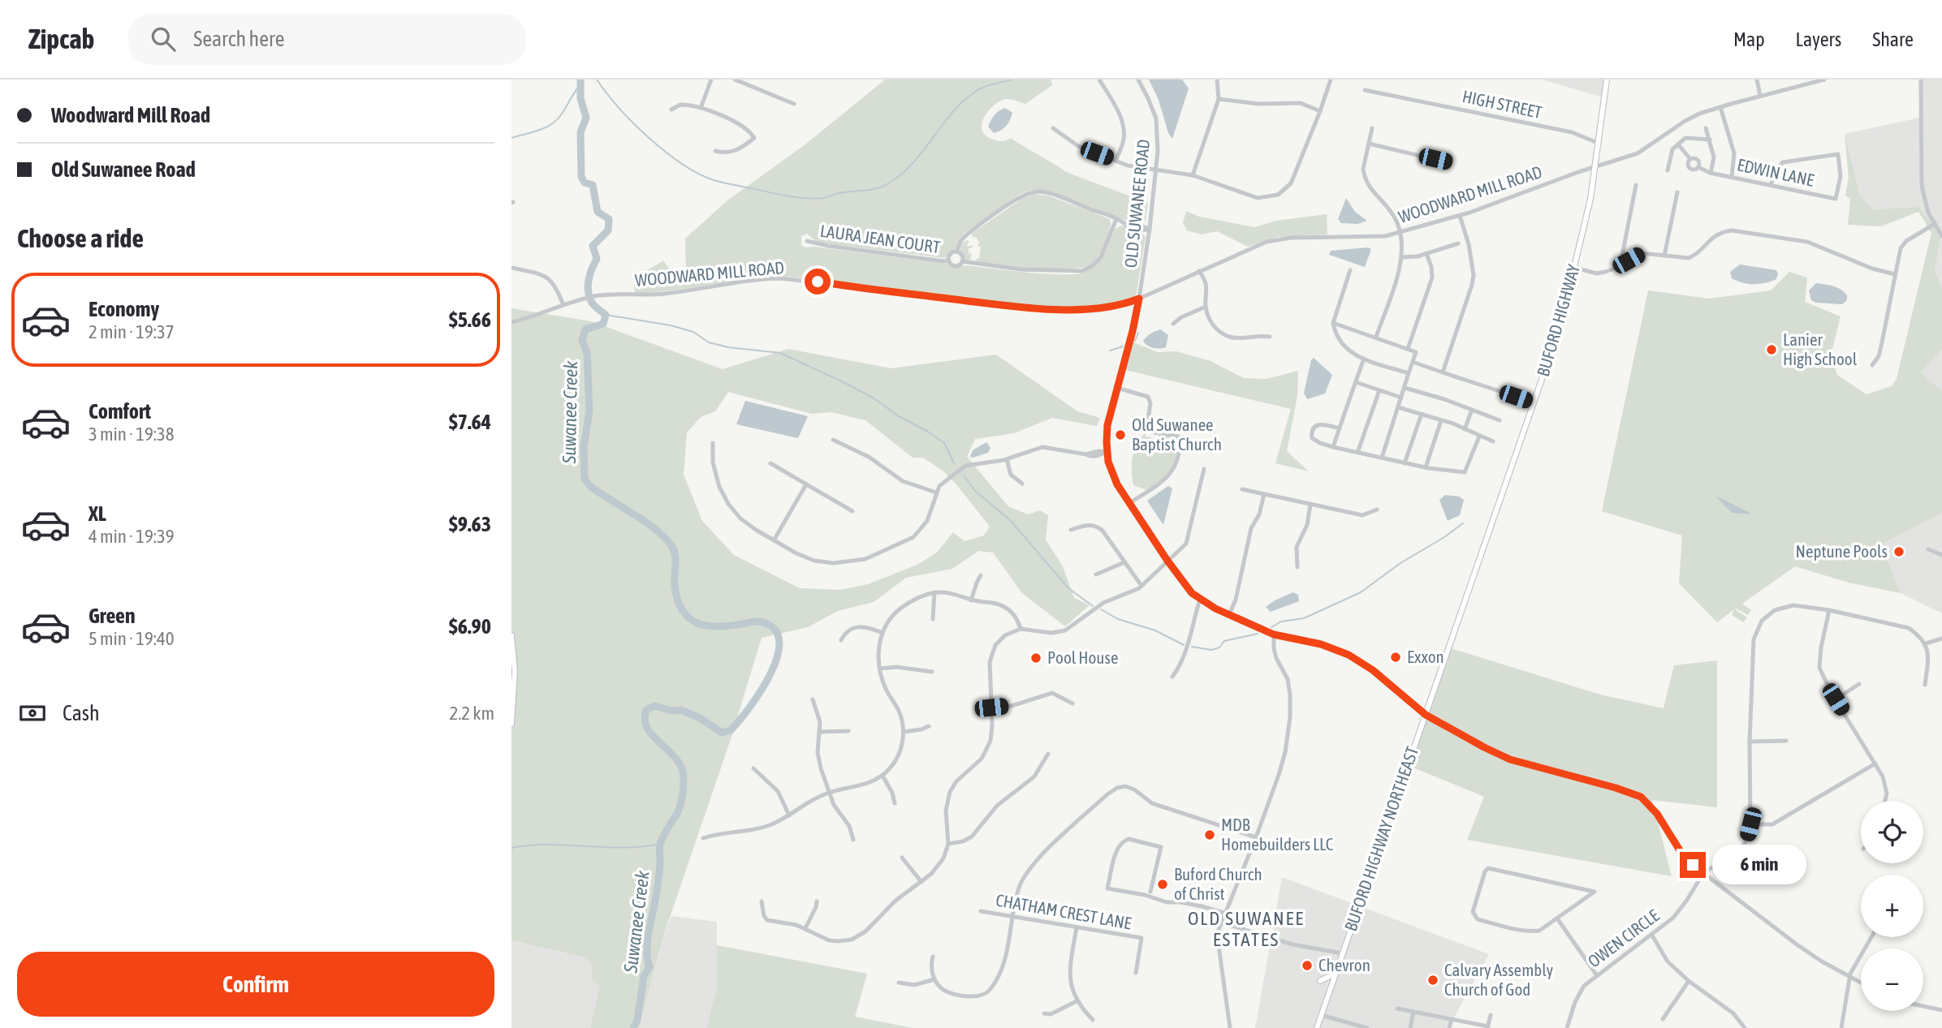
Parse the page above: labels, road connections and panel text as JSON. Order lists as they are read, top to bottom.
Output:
{
  "streets": {
    "main road": ["BUFORD HIGHWAY", "BUFORD HIGHWAY NORTHEAST"],
    "street": [
      "HIGH STREET",
      "EDWIN LANE",
      "WOODWARD MILL ROAD",
      "OLD SUWANEE ROAD",
      "LAURA JEAN COURT",
      "CHATHAM CREST LANE",
      "OWEN CIRCLE"
    ]
  },
  "crossings": [
    ["HIGH STREET", "BUFORD HIGHWAY"],
    ["WOODWARD MILL ROAD", "OLD SUWANEE ROAD"],
    ["WOODWARD MILL ROAD", "BUFORD HIGHWAY"],
    ["OLD SUWANEE ROAD", "BUFORD HIGHWAY"],
    ["OLD SUWANEE ROAD", "BUFORD HIGHWAY NORTHEAST"],
    ["OLD SUWANEE ROAD", "OWEN CIRCLE"],
    ["BUFORD HIGHWAY", "BUFORD HIGHWAY NORTHEAST"]
  ],
  "districts": ["OLD SUWANEE ESTATES"],
  "water": ["Suwanee Creek"],
  "places": [
    "Lanier High School",
    "Old Suwanee Baptist Church",
    "Neptune Pools",
    "Exxon",
    "Pool House",
    "MDB Homebuilders LLC",
    "Buford Church of Christ",
    "Chevron",
    "Calvary Assembly Church of God"
  ],
  "page": {
    "header": "Zipcab",
    "search": "Search here",
    "nav": ["Map", "Layers", "Share"],
    "banner": ["Woodward Mill Road", "Old Suwanee Road"],
    "heading": "Choose a ride",
    "list": [
      {
        "name": "Economy",
        "note": "2 min · 19:37",
        "value": "$5.66"
      },
      {
        "name": "Comfort",
        "note": "3 min · 19:38",
        "value": "$7.64"
      },
      {
        "name": "XL",
        "note": "4 min · 19:39",
        "value": "$9.63"
      },
      {
        "name": "Green",
        "note": "5 min · 19:40",
        "value": "$6.90"
      }
    ],
    "pay": ["Cash", "2.2 km"],
    "map_buttons": ["+", "−"],
    "bubble": "6 min",
    "buttons": "Confirm"
  }
}
